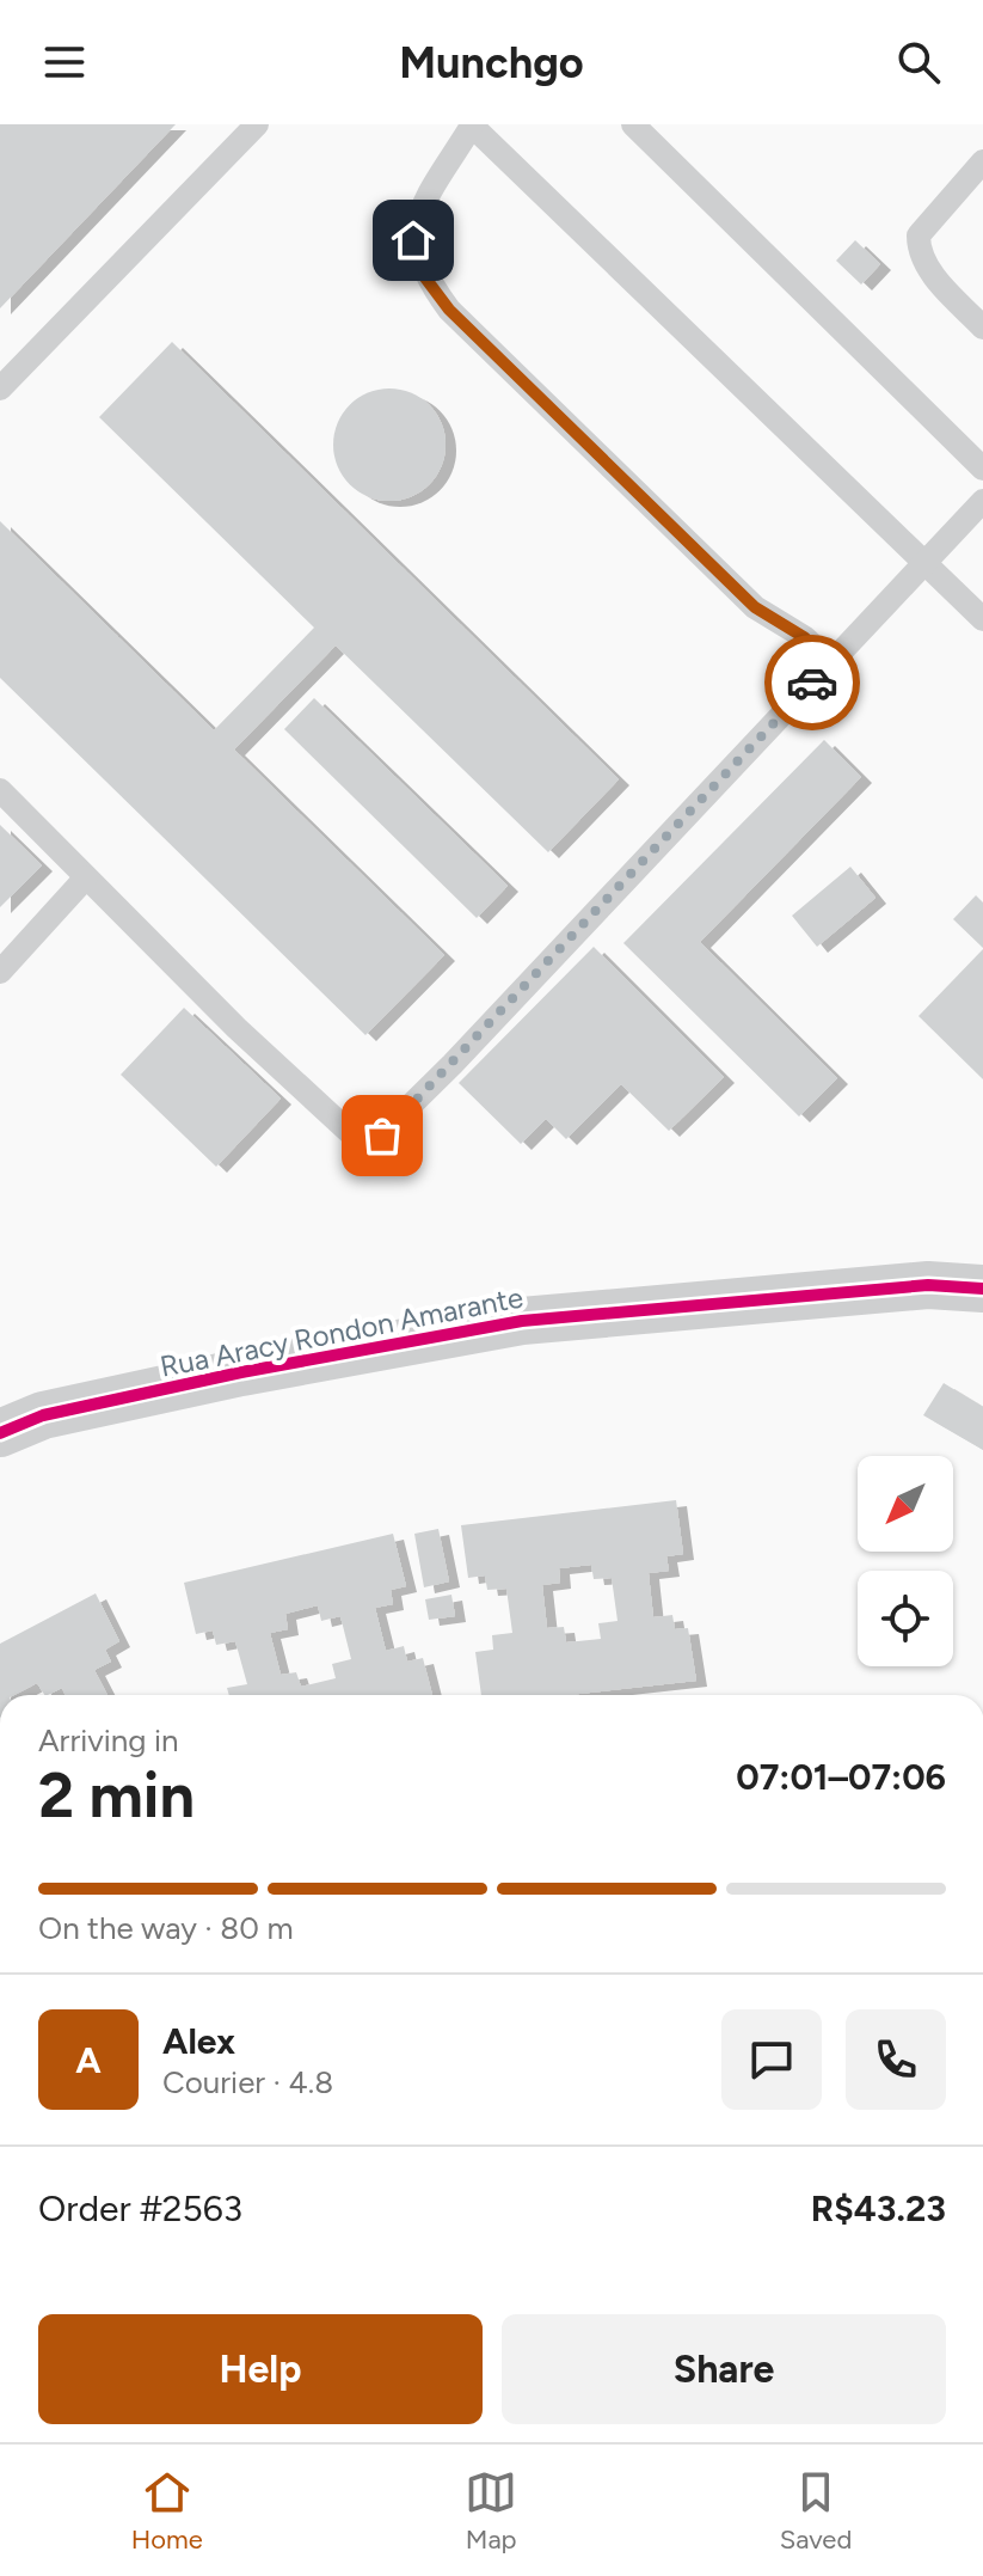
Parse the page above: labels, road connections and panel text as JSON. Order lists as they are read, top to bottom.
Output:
{
  "streets": {
    "street": ["Rua Aracy Rondon Amarante"]
  },
  "north": "bottom left",
  "page": {
    "header": "Munchgo",
    "heading": ["2 min", "Arriving in", "07:01–07:06"],
    "panel": [
      "Alex",
      "Courier · 4.8",
      "Order #2563",
      "R$43.23"
    ],
    "bar": "On the way · 80 m",
    "round": "A",
    "buttons": ["Help", "Share"],
    "tabs": ["Home", "Map", "Saved"]
  }
}
